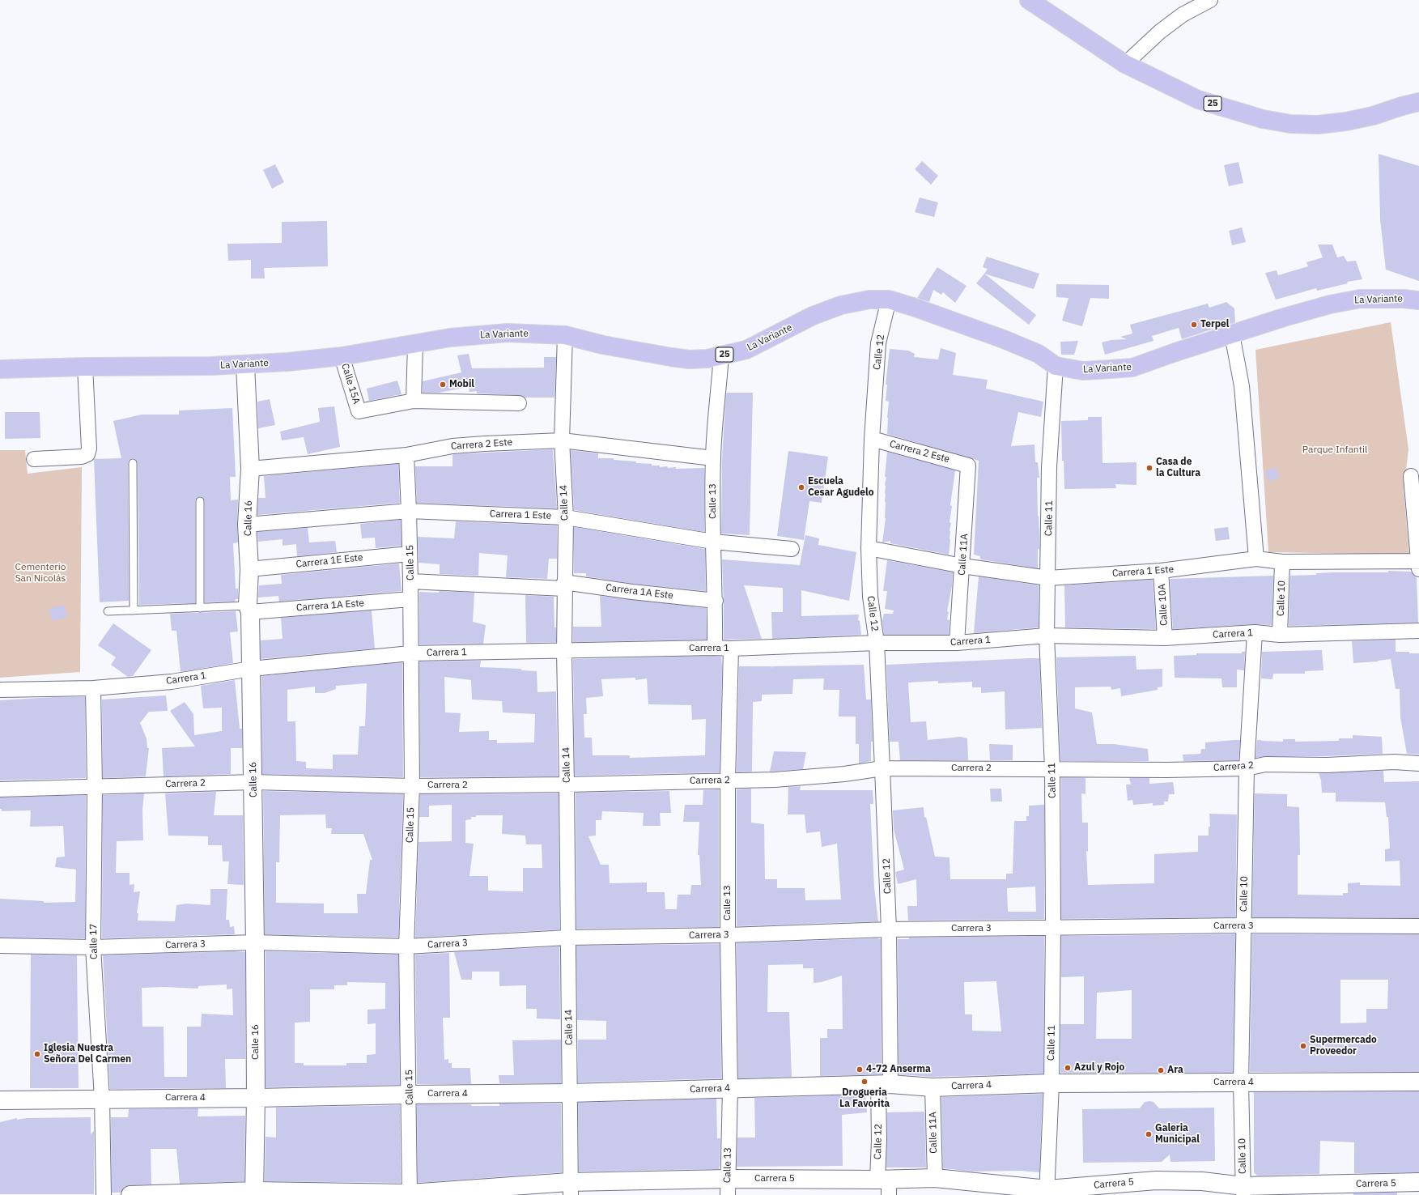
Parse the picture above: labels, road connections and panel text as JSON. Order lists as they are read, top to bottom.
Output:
{
  "streets": {
    "main road": ["25", "La Variante"],
    "street": [
      "Calle 12",
      "Calle 15A",
      "Carrera 2 Este",
      "Calle 13",
      "Calle 14",
      "Carrera 1 Este",
      "Calle 16",
      "Calle 11",
      "Calle 11A",
      "Carrera 1E Este",
      "Calle 15",
      "Carrera 1A Este",
      "Calle 10",
      "Calle 10A",
      "Carrera 1",
      "Carrera 2",
      "Carrera 3",
      "Calle 17",
      "Carrera 4",
      "Carrera 5"
    ]
  },
  "crossings": [
    ["La Variante", "Calle 12"],
    ["La Variante", "Calle 15A"],
    ["La Variante", "Calle 13"],
    ["La Variante", "Calle 14"],
    ["La Variante", "Calle 16"],
    ["La Variante", "Calle 11"],
    ["Calle 12", "Carrera 2 Este"],
    ["Calle 12", "Carrera 1 Este"],
    ["Calle 12", "Carrera 1"],
    ["Calle 12", "Carrera 2"],
    ["Calle 12", "Carrera 3"],
    ["Calle 12", "Carrera 4"],
    ["Calle 12", "Carrera 5"],
    ["Carrera 2 Este", "Calle 13"],
    ["Carrera 2 Este", "Calle 14"],
    ["Carrera 2 Este", "Calle 16"],
    ["Carrera 2 Este", "Calle 11A"],
    ["Carrera 2 Este", "Calle 15"],
    ["Calle 13", "Carrera 1 Este"],
    ["Calle 13", "Carrera 1A Este"],
    ["Calle 13", "Carrera 1"],
    ["Calle 13", "Carrera 2"],
    ["Calle 13", "Carrera 3"],
    ["Calle 13", "Carrera 4"],
    ["Calle 13", "Carrera 5"],
    ["Calle 14", "Carrera 1 Este"],
    ["Calle 14", "Carrera 1A Este"],
    ["Calle 14", "Carrera 1"],
    ["Calle 14", "Carrera 2"],
    ["Calle 14", "Carrera 3"],
    ["Calle 14", "Carrera 4"],
    ["Calle 14", "Carrera 5"],
    ["Carrera 1 Este", "Calle 16"],
    ["Carrera 1 Este", "Calle 11"],
    ["Carrera 1 Este", "Calle 11A"],
    ["Carrera 1 Este", "Calle 15"],
    ["Carrera 1 Este", "Calle 10"],
    ["Carrera 1 Este", "Calle 10A"],
    ["Calle 16", "Carrera 1E Este"],
    ["Calle 16", "Carrera 1A Este"],
    ["Calle 16", "Carrera 1"],
    ["Calle 16", "Carrera 2"],
    ["Calle 16", "Carrera 3"],
    ["Calle 16", "Carrera 4"],
    ["Calle 16", "Carrera 5"],
    ["Calle 11", "Carrera 1"],
    ["Calle 11", "Carrera 2"],
    ["Calle 11", "Carrera 3"],
    ["Calle 11", "Carrera 4"],
    ["Calle 11", "Carrera 5"],
    ["Calle 11A", "Carrera 1"],
    ["Calle 11A", "Carrera 4"],
    ["Calle 11A", "Carrera 5"],
    ["Carrera 1E Este", "Calle 15"],
    ["Calle 15", "Carrera 1A Este"],
    ["Calle 15", "Carrera 1"],
    ["Calle 15", "Carrera 2"],
    ["Calle 15", "Carrera 3"],
    ["Calle 15", "Carrera 4"],
    ["Calle 15", "Carrera 5"],
    ["Calle 10", "Carrera 1"],
    ["Calle 10", "Carrera 2"],
    ["Calle 10", "Carrera 3"],
    ["Calle 10", "Carrera 4"],
    ["Calle 10", "Carrera 5"],
    ["Calle 10A", "Carrera 1"],
    ["Carrera 1", "Calle 17"],
    ["Carrera 2", "Calle 17"],
    ["Carrera 3", "Calle 17"],
    ["Calle 17", "Carrera 4"]
  ],
  "parks": ["Parque Infantil", "Cementerio San Nicolás"],
  "places": [
    "Terpel",
    "Mobil",
    "Casa de la Cultura",
    "Escuela Cesar Agudelo",
    "Supermercado Proveedor",
    "Iglesia Nuestra Señora Del Carmen",
    "Azul y Rojo",
    "4-72 Anserma",
    "Ara",
    "Drogueria La Favorita",
    "Galeria Municipal"
  ]
}
